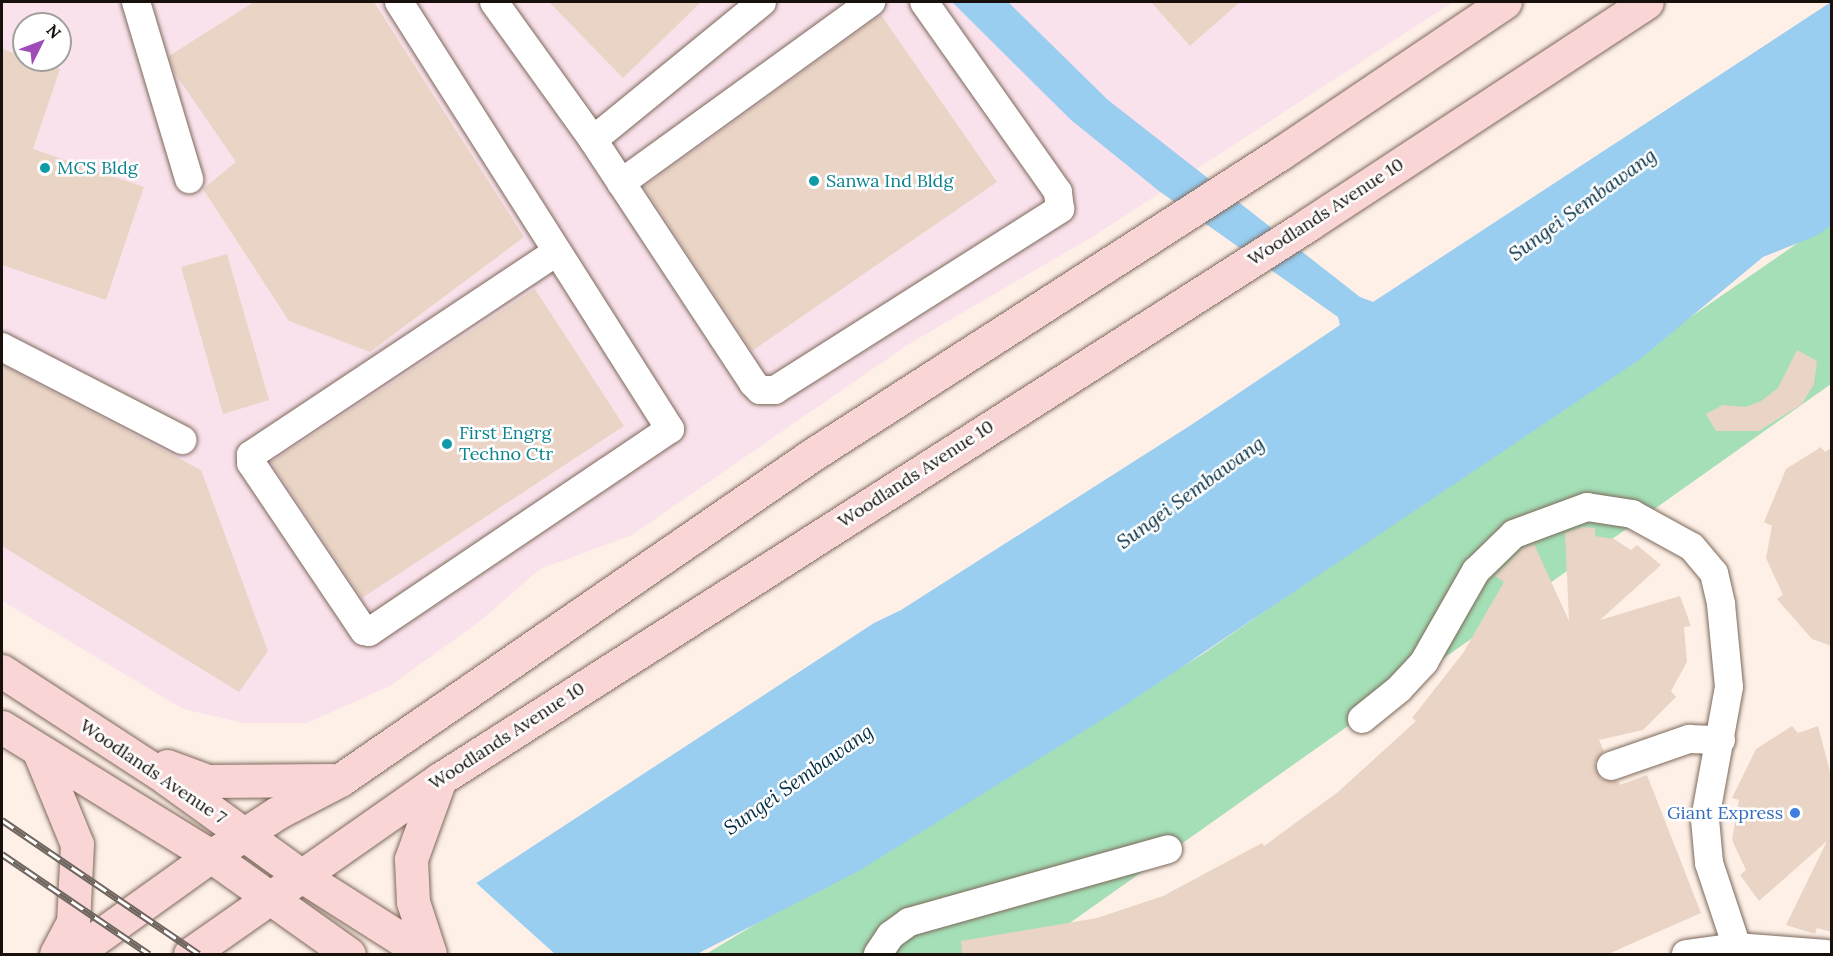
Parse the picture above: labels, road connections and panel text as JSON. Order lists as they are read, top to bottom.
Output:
{
  "streets": {
    "main road": ["Woodlands Avenue 10", "Woodlands Avenue 7"]
  },
  "crossings": [
    ["Woodlands Avenue 10", "Woodlands Avenue 7"]
  ],
  "water": ["Sungei Sembawang"],
  "places": [
    "MCS Bldg",
    "Sanwa Ind Bldg",
    "First Engrg Techno Ctr",
    "Giant Express"
  ],
  "north": "top right"
}
